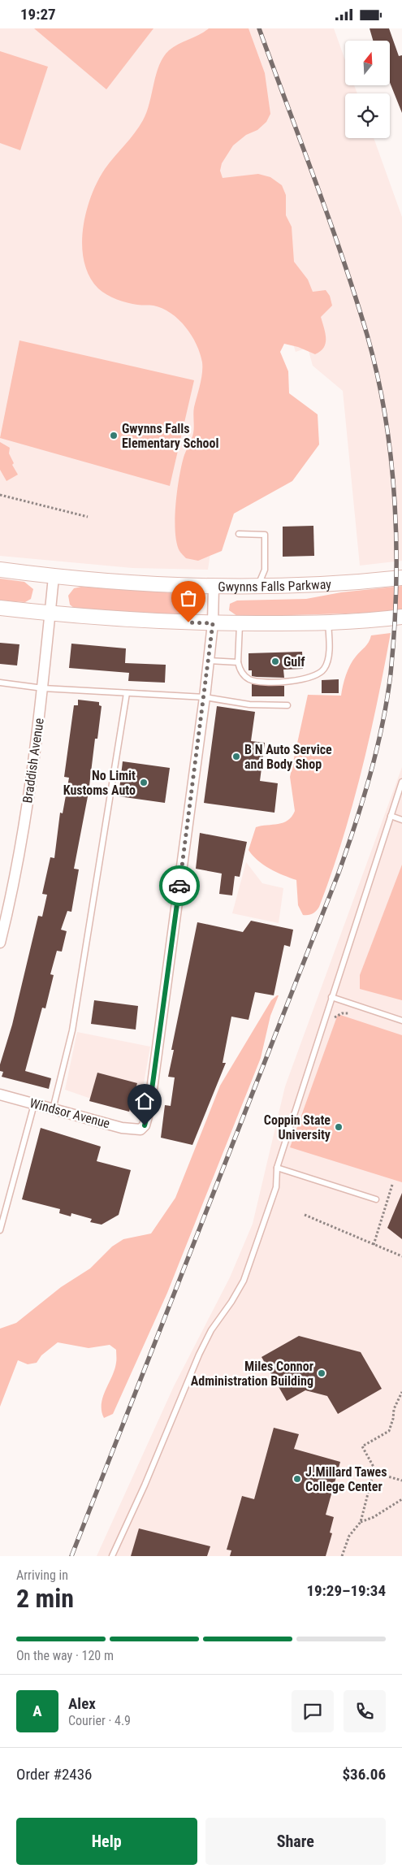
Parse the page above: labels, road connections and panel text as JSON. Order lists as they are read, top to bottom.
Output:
{
  "streets": {
    "main road": ["Gwynns Falls Parkway"],
    "street": ["Braddish Avenue", "Windsor Avenue"]
  },
  "crossings": [
    ["Gwynns Falls Parkway", "Braddish Avenue"]
  ],
  "places": [
    "Gwynns Falls Elementary School",
    "Gulf",
    "B N Auto Service and Body Shop",
    "No Limit Kustoms Auto",
    "Coppin State University",
    "Miles Connor Administration Building",
    "J.Millard Tawes College Center"
  ],
  "north": "top",
  "page": {
    "status": "19:27",
    "heading": ["2 min", "Arriving in", "19:29–19:34"],
    "panel": [
      "Alex",
      "Courier · 4.9",
      "Order #2436",
      "$36.06"
    ],
    "bar": "On the way · 120 m",
    "round": "A",
    "buttons": ["Help", "Share"]
  }
}
